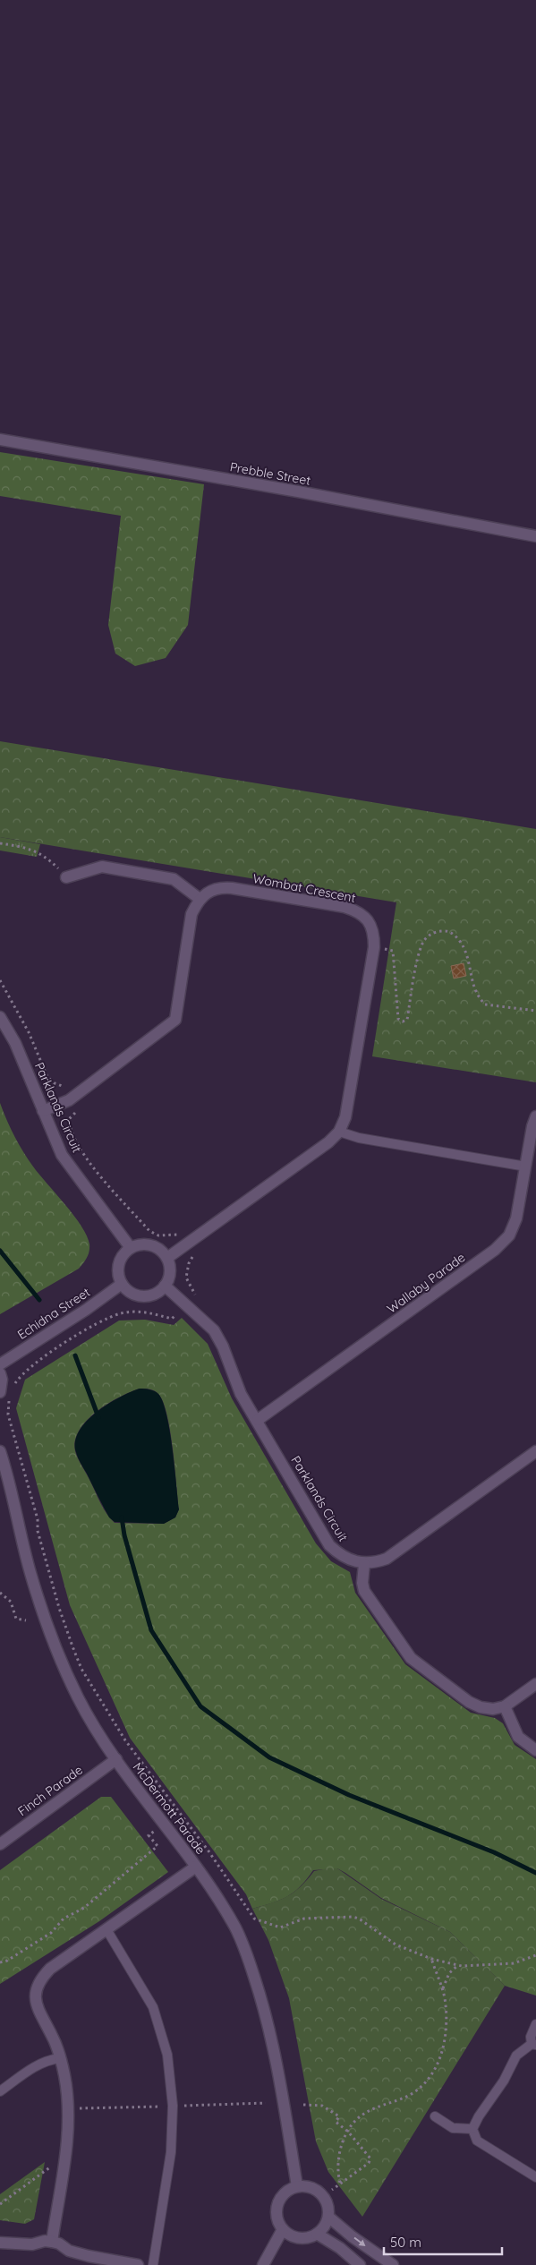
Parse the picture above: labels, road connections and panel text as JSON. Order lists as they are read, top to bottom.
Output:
{
  "streets": {
    "street": [
      "Prebble Street",
      "Wombat Crescent",
      "Parklands Circuit",
      "Wallaby Parade",
      "Echidna Street",
      "Finch Parade",
      "McDermott Parade"
    ]
  },
  "crossings": [
    ["Wombat Crescent", "Parklands Circuit"],
    ["Wombat Crescent", "Echidna Street"],
    ["Parklands Circuit", "Wallaby Parade"],
    ["Parklands Circuit", "Echidna Street"],
    ["Finch Parade", "McDermott Parade"]
  ],
  "scale_bar": "50 m"
}
